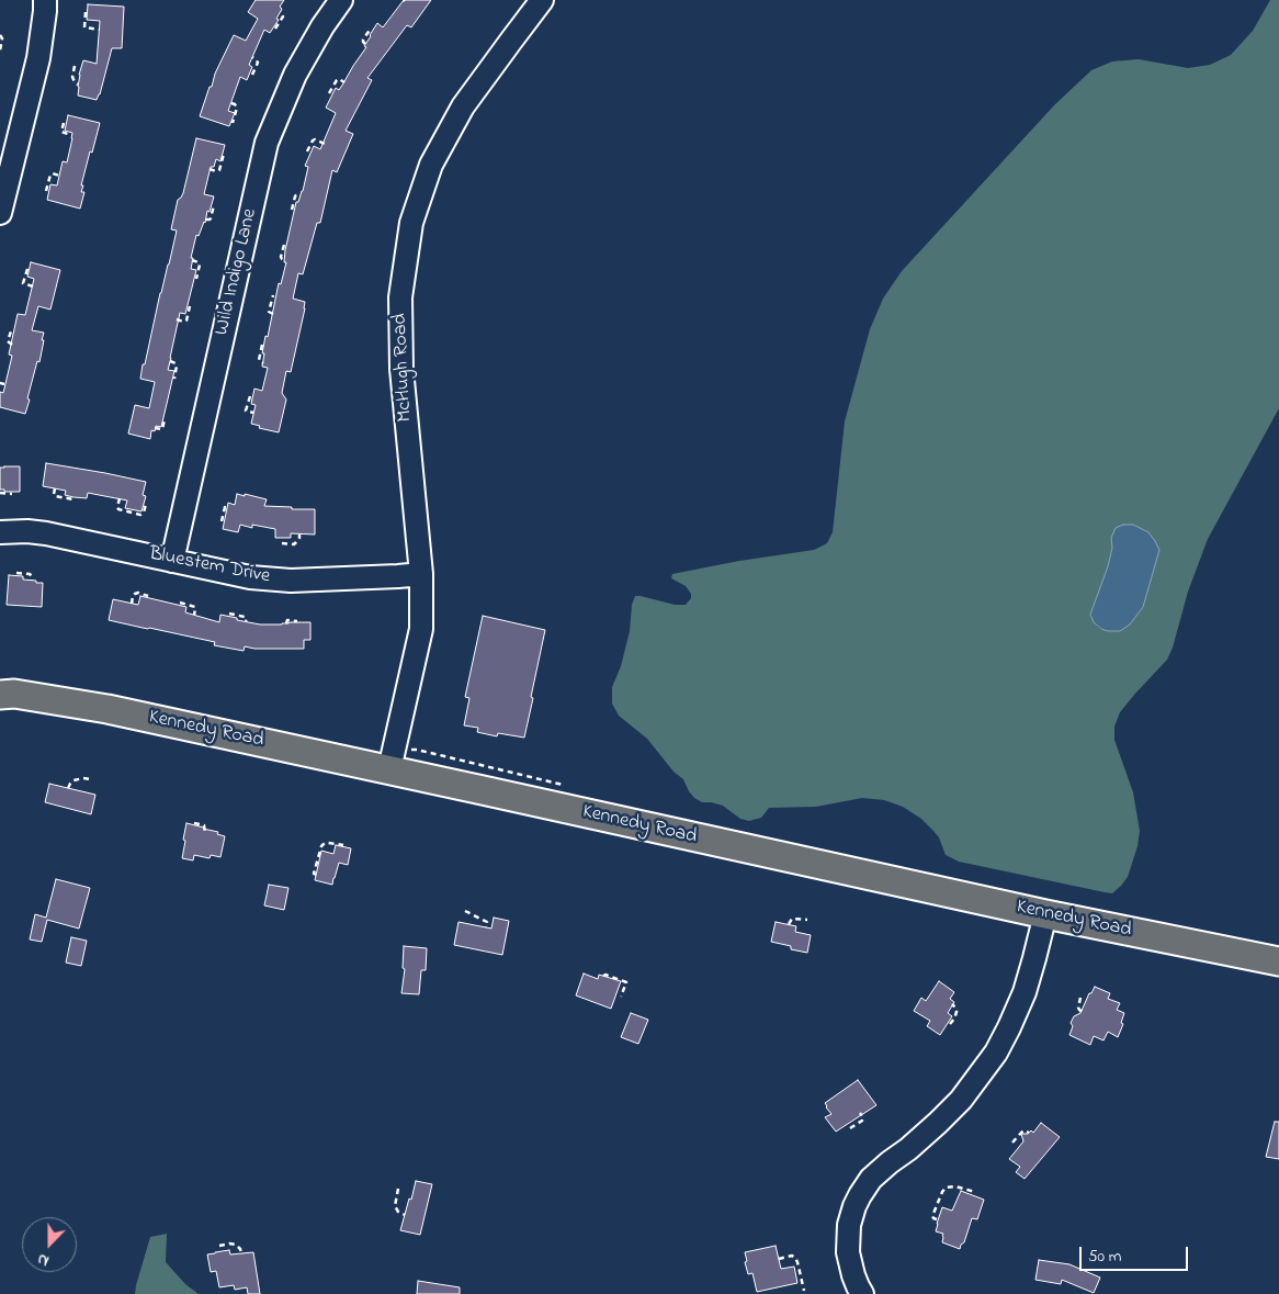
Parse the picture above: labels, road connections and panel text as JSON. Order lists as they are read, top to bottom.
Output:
{
  "streets": {
    "main road": ["Kennedy Road"],
    "street": ["Wild Indigo Lane", "McHugh Road", "Bluestem Drive"]
  },
  "crossings": [
    ["Wild Indigo Lane", "Bluestem Drive"],
    ["McHugh Road", "Bluestem Drive"],
    ["McHugh Road", "Kennedy Road"]
  ],
  "scale_bar": "50 m",
  "north": "bottom"
}
